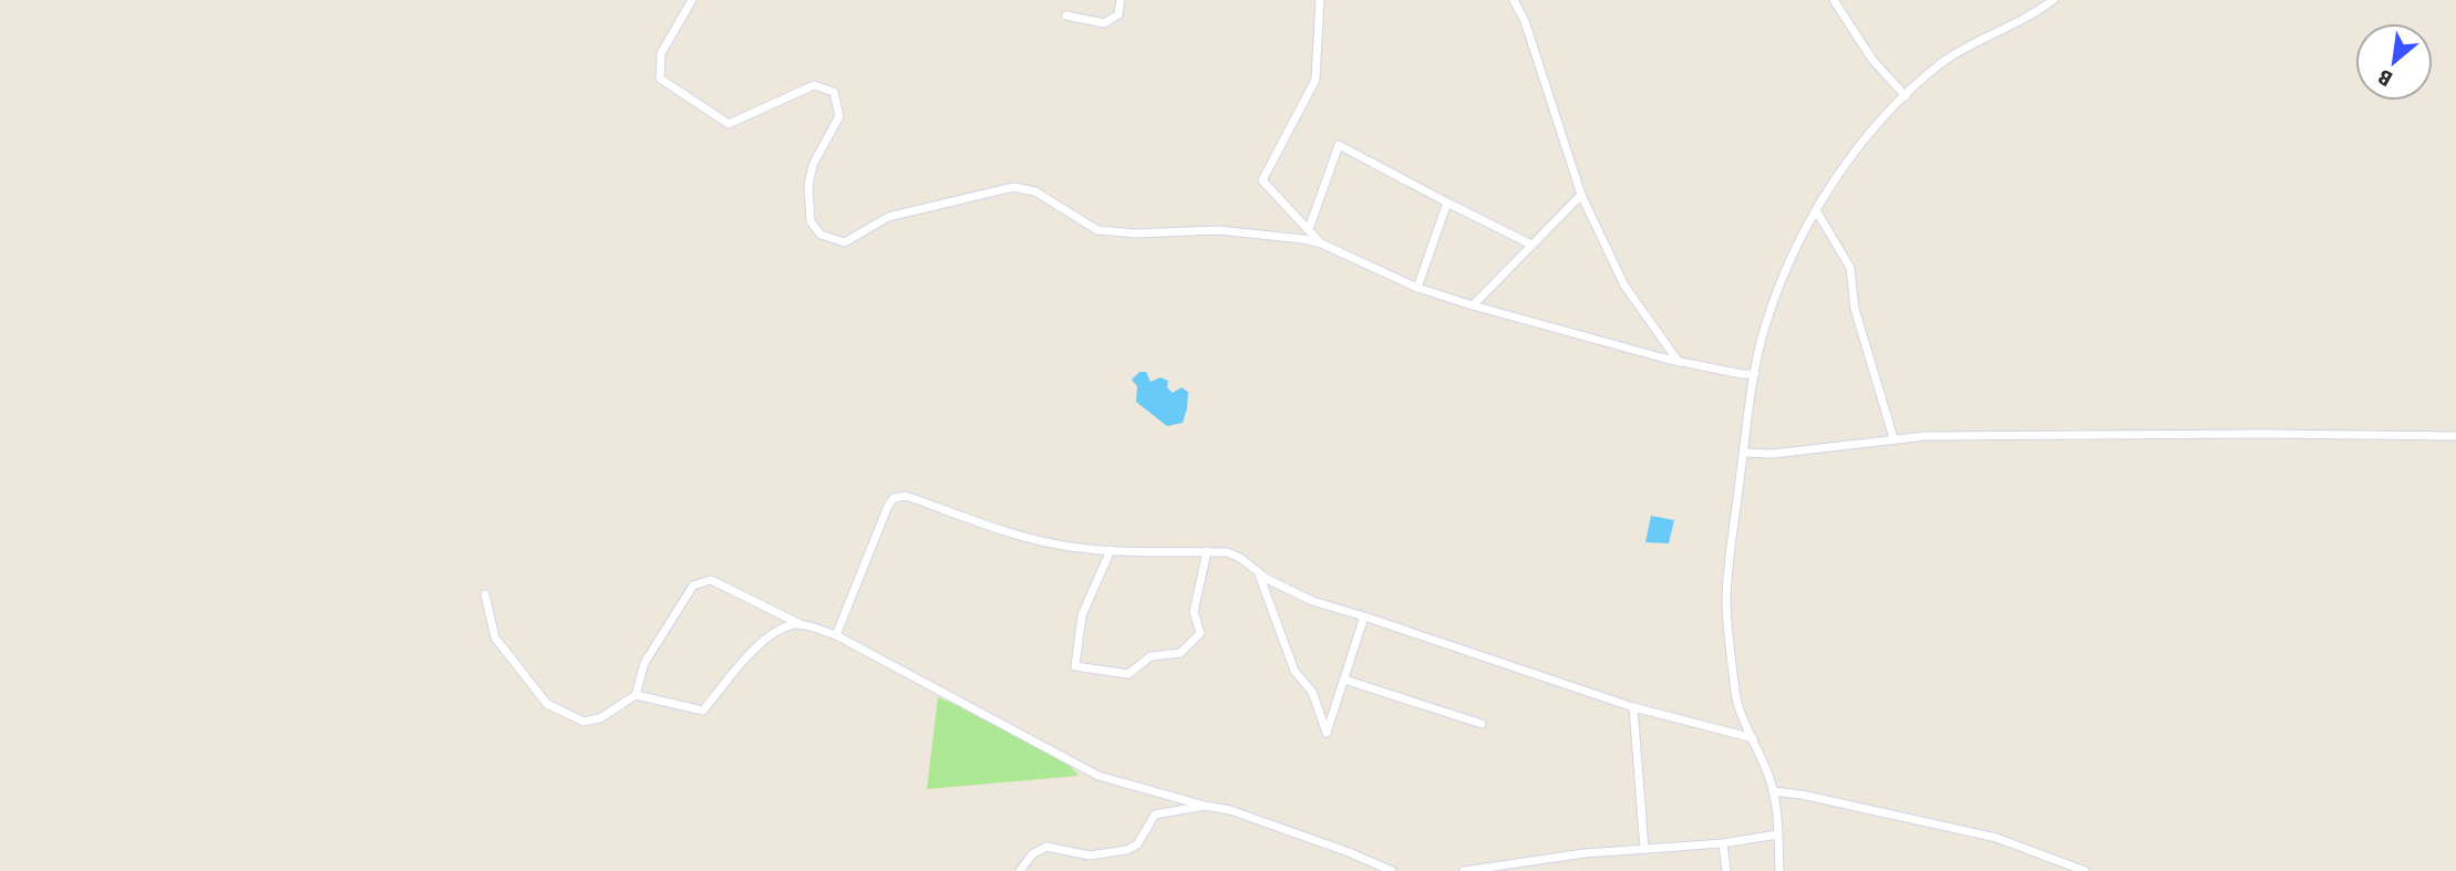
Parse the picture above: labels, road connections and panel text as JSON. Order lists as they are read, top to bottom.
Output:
{
  "north": "bottom left"
}
